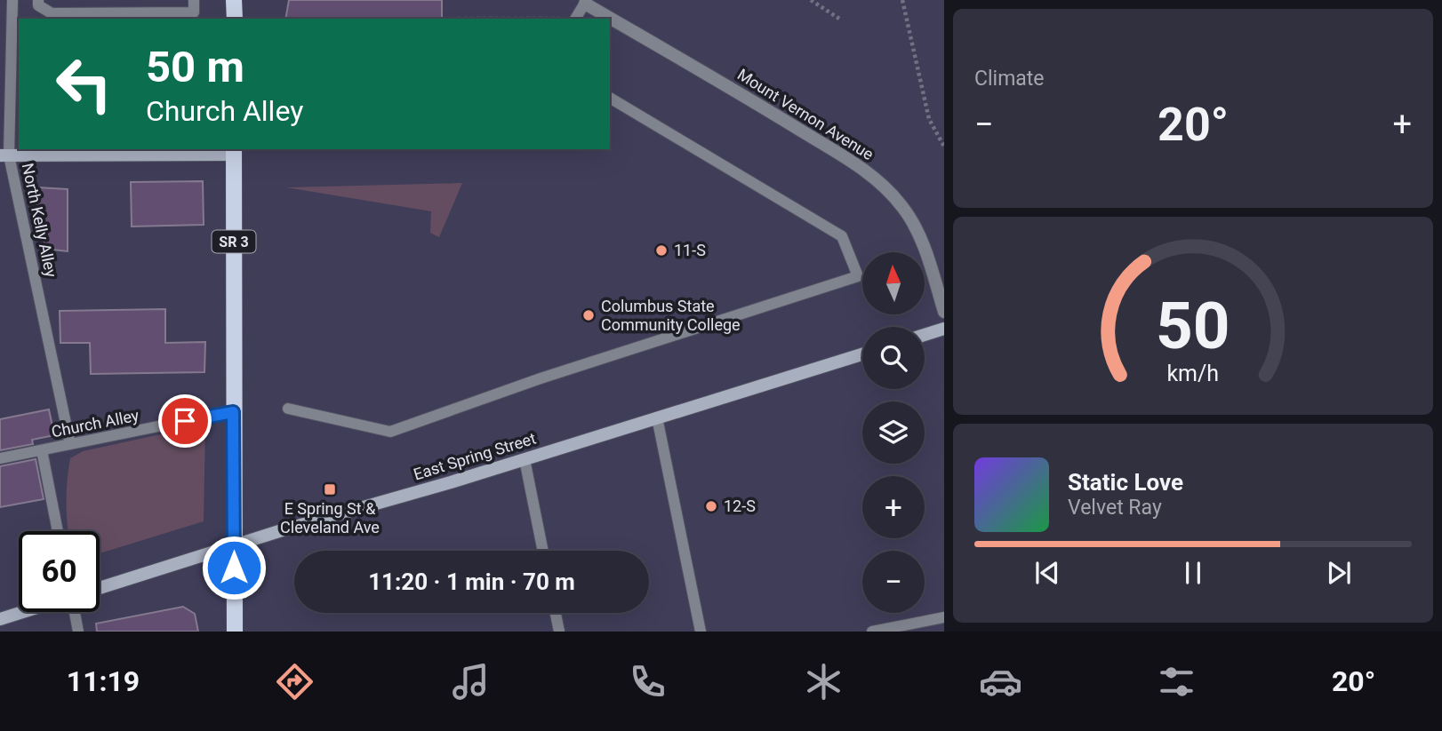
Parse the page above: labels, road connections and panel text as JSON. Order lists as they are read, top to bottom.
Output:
{
  "streets": {
    "main road": ["SR 3", "East Spring Street"],
    "street": ["Mount Vernon Avenue"],
    "lane": ["North Kelly Alley", "Church Alley"]
  },
  "crossings": [
    ["North Kelly Alley", "Church Alley"],
    ["SR 3", "Church Alley"],
    ["SR 3", "East Spring Street"]
  ],
  "places": {
    "other": ["11-S", "Columbus State Community College", "12-S"],
    "transit": ["E Spring St & Cleveland Ave"]
  },
  "north": "top",
  "page": {
    "tile": "Climate",
    "turn": ["50 m", "Church Alley"],
    "heat": ["−", "20°", "+"],
    "map_buttons": ["+", "−"],
    "song": ["Static Love", "Velvet Ray"],
    "limit": "60",
    "trip": "11:20 · 1 min · 70 m",
    "tabs": ["11:19", "20°"],
    "gauge": ["50", "km/h"]
  }
}
